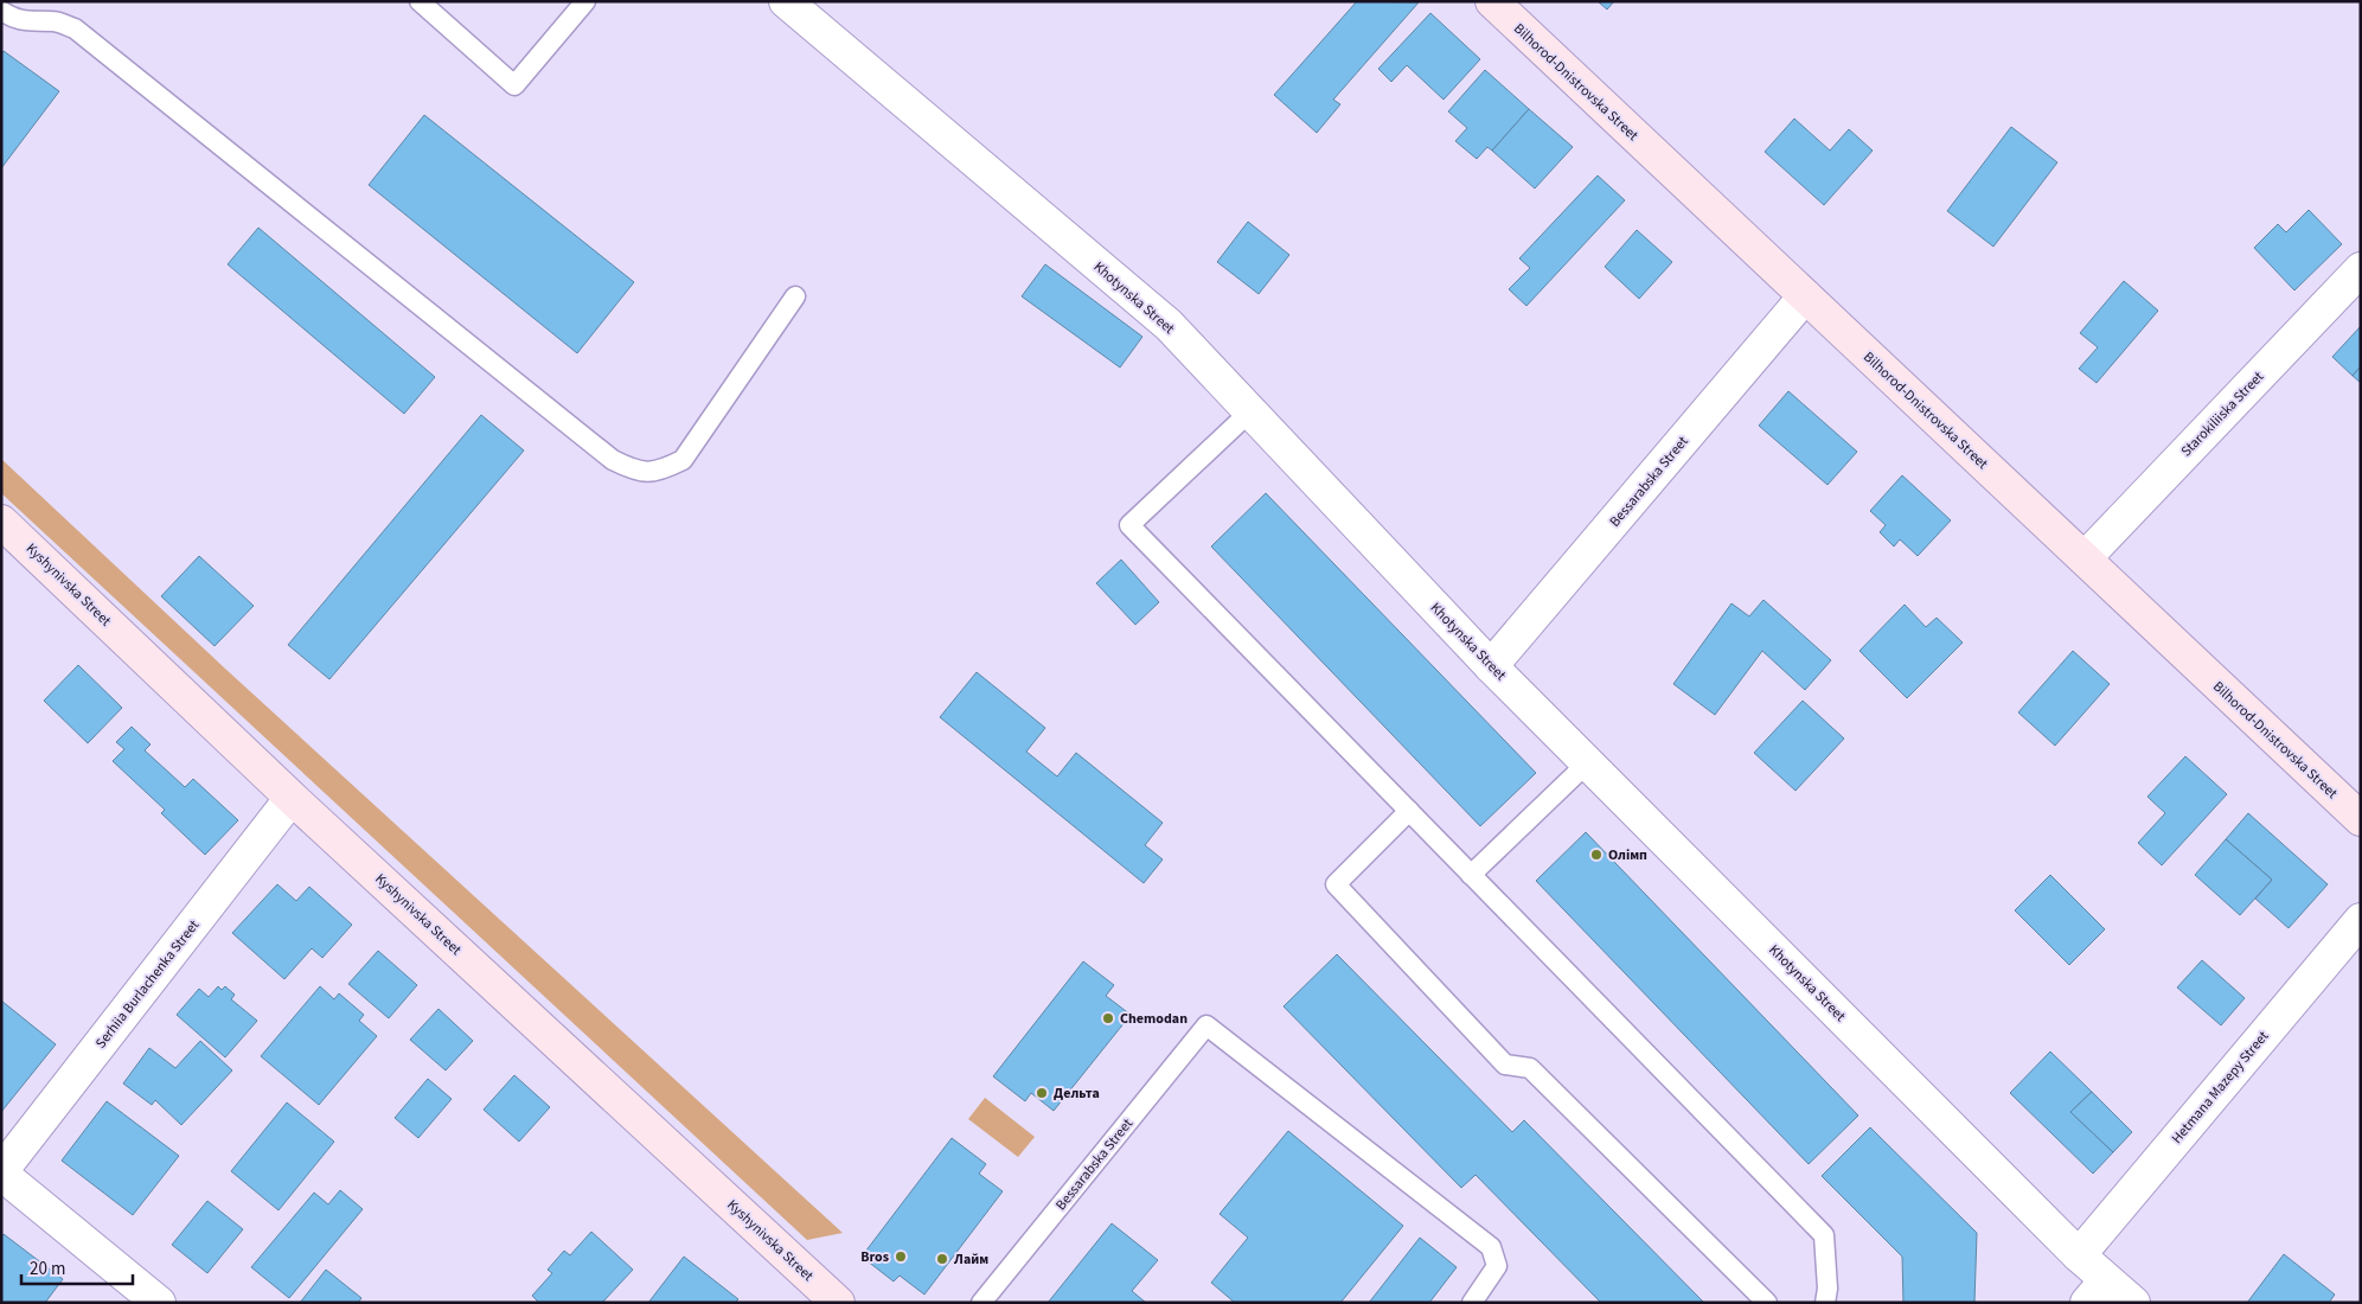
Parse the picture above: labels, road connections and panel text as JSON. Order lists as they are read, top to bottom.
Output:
{
  "streets": {
    "main road": ["Bilhorod-Dnistrovska Street", "Kyshynivska Street"],
    "street": [
      "Khotynska Street",
      "Starokiliiska Street",
      "Bessarabska Street",
      "Serhiia Burlachenka Street",
      "Hetmana Mazepy Street"
    ]
  },
  "crossings": [
    ["Bilhorod-Dnistrovska Street", "Starokiliiska Street"],
    ["Bilhorod-Dnistrovska Street", "Bessarabska Street"],
    ["Khotynska Street", "Bessarabska Street"],
    ["Khotynska Street", "Hetmana Mazepy Street"],
    ["Kyshynivska Street", "Serhiia Burlachenka Street"]
  ],
  "places": [
    "Олімп",
    "Chemodan",
    "Дельта",
    "Bros",
    "Лайм"
  ],
  "scale_bar": "20 m"
}
